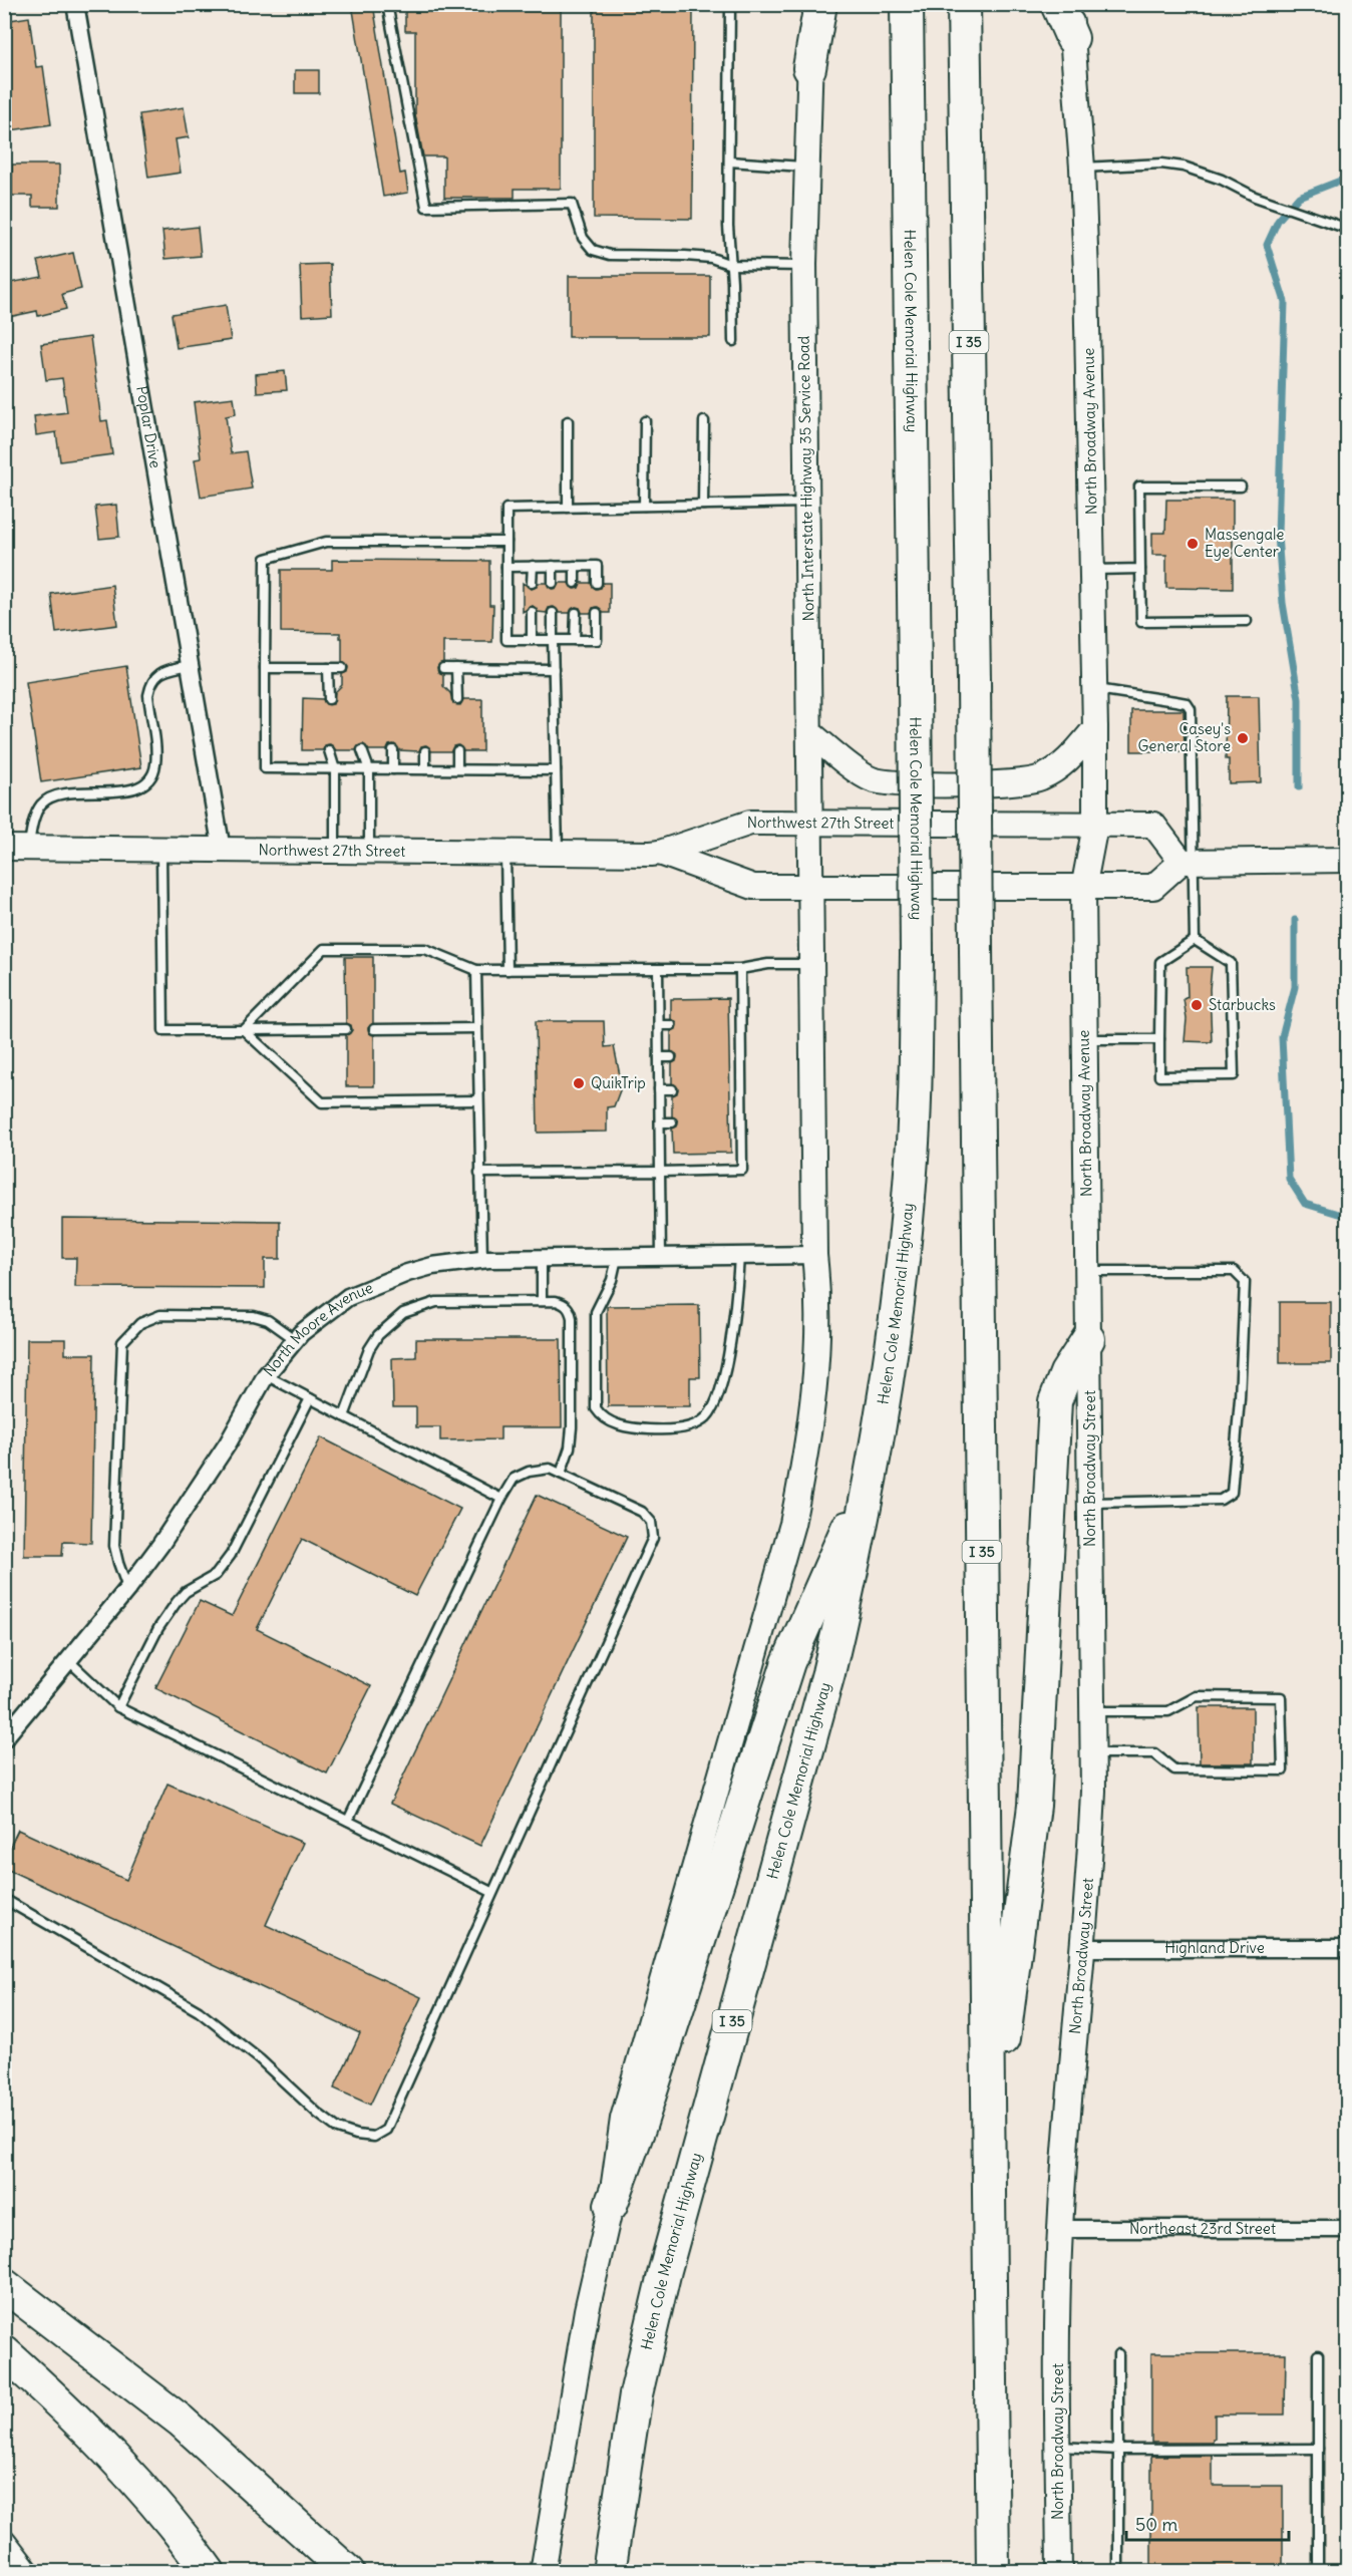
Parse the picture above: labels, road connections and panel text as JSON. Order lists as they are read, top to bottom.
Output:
{
  "streets": {
    "highway": ["Helen Cole Memorial Highway", "I 35"],
    "main road": [
      "North Broadway Avenue",
      "North Interstate Highway 35 Service Road",
      "Northwest 27th Street",
      "North Broadway Street"
    ],
    "street": [
      "Poplar Drive",
      "North Moore Avenue",
      "Highland Drive",
      "Northeast 23rd Street"
    ]
  },
  "crossings": [
    ["Poplar Drive", "Northwest 27th Street"],
    ["North Broadway Avenue", "Northwest 27th Street"],
    ["North Broadway Avenue", "North Broadway Street"],
    ["North Interstate Highway 35 Service Road", "Northwest 27th Street"],
    ["North Interstate Highway 35 Service Road", "North Moore Avenue"],
    ["North Broadway Street", "Highland Drive"],
    ["North Broadway Street", "Northeast 23rd Street"]
  ],
  "places": [
    "Massengale Eye Center",
    "Casey's General Store",
    "Starbucks",
    "QuikTrip"
  ],
  "scale_bar": "50 m"
}
